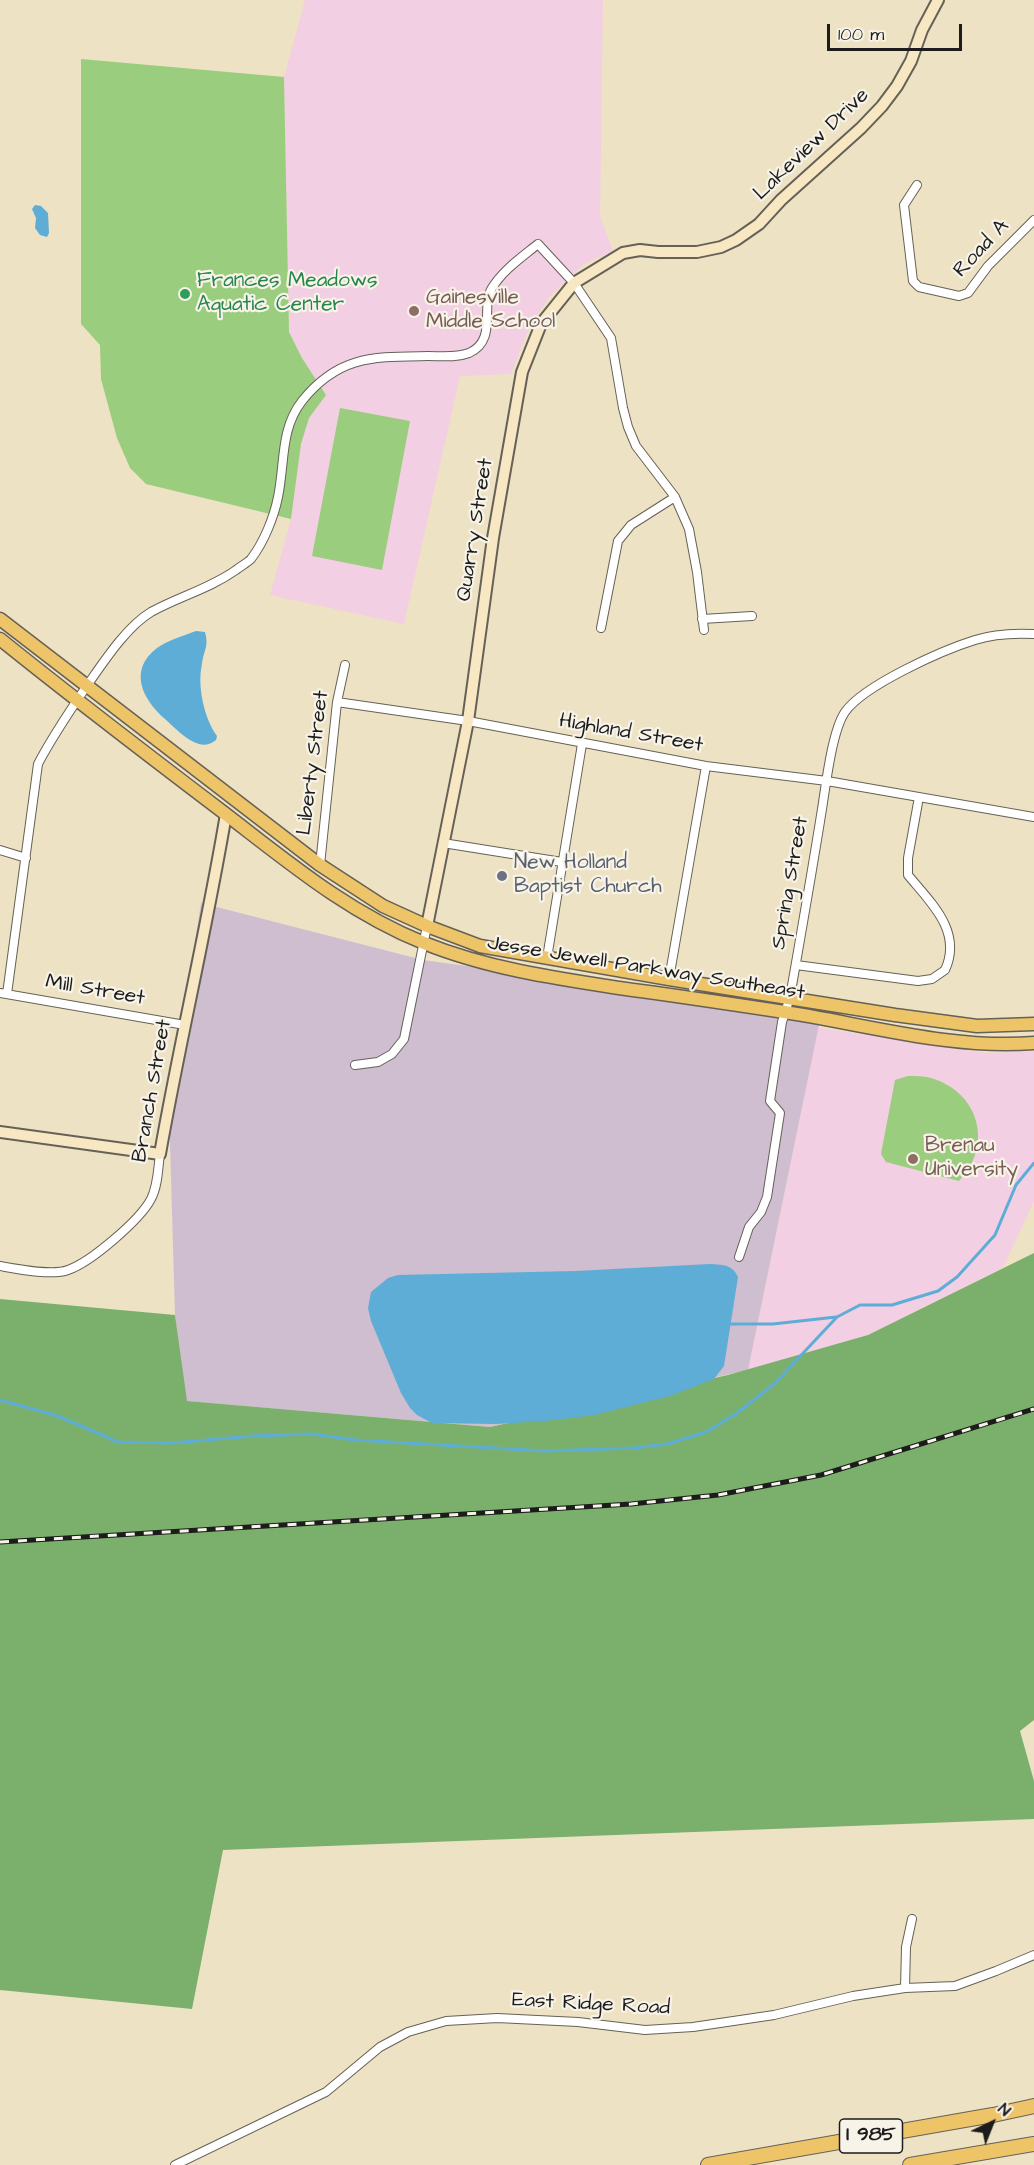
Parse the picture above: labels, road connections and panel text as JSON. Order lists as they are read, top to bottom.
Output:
{
  "streets": {
    "highway": ["I 985"],
    "main road": ["Jesse Jewell Parkway Southeast"],
    "street": [
      "Lakeview Drive",
      "Road A",
      "Quarry Street",
      "Highland Street",
      "Liberty Street",
      "Spring Street",
      "Mill Street",
      "Branch Street",
      "East Ridge Road"
    ]
  },
  "crossings": [
    ["Lakeview Drive", "Quarry Street"],
    ["Quarry Street", "Highland Street"],
    ["Quarry Street", "Jesse Jewell Parkway Southeast"],
    ["Highland Street", "Liberty Street"],
    ["Highland Street", "Spring Street"],
    ["Liberty Street", "Jesse Jewell Parkway Southeast"],
    ["Spring Street", "Jesse Jewell Parkway Southeast"],
    ["Jesse Jewell Parkway Southeast", "Branch Street"],
    ["Mill Street", "Branch Street"]
  ],
  "places": [
    "Frances Meadows Aquatic Center",
    "Gainesville Middle School",
    "New Holland Baptist Church",
    "Brenau University"
  ],
  "scale_bar": "100 m",
  "north": "top right"
}
